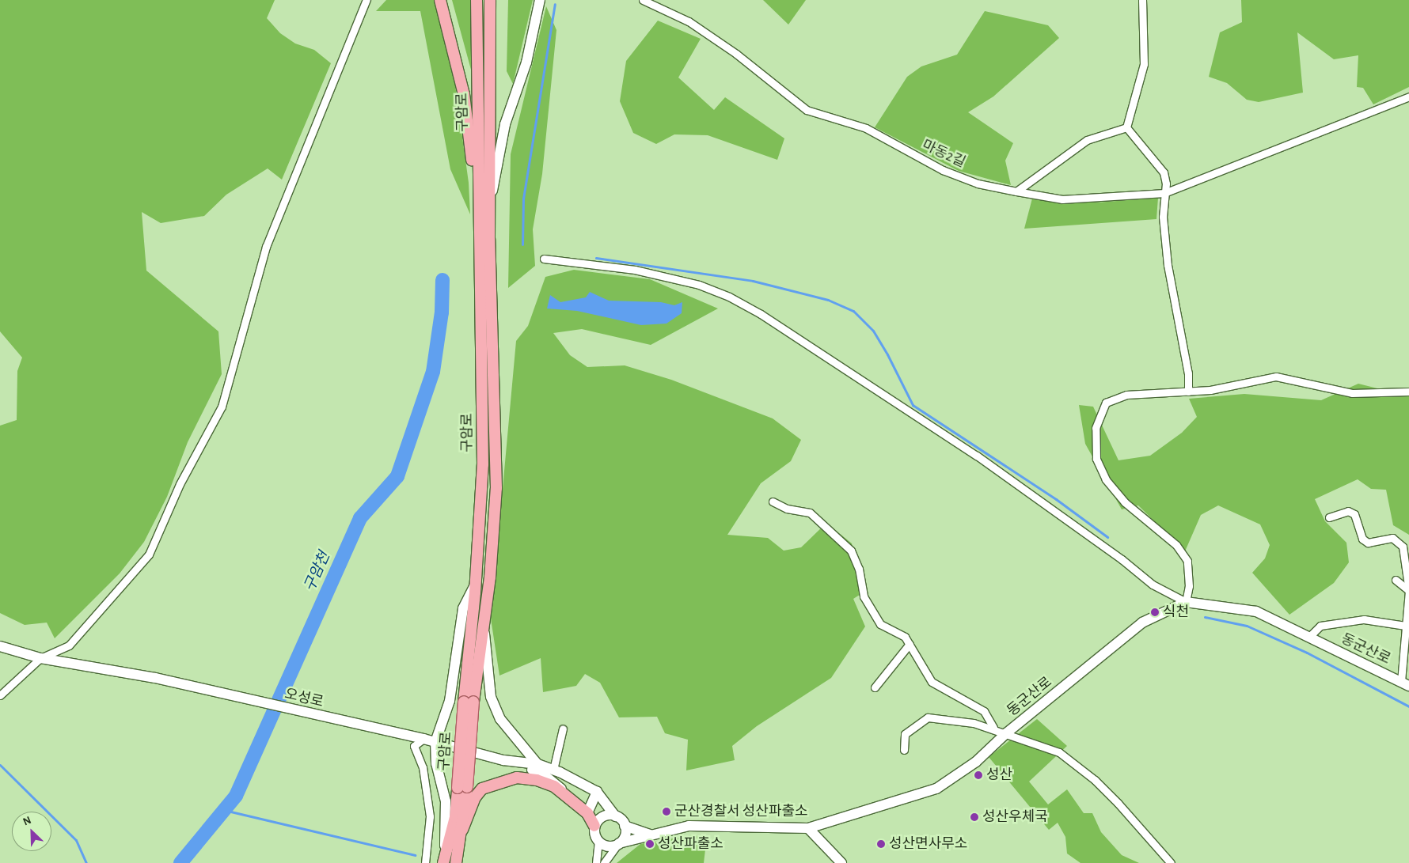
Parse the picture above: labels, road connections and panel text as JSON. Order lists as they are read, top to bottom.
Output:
{
  "streets": {
    "main road": ["구암로", "동군산로", "오성로"],
    "street": ["마동2길"]
  },
  "water": ["구암천"],
  "places": [
    "식천",
    "성산",
    "군산경찰서 성산파출소",
    "성산우체국",
    "성산파출소",
    "성산면사무소"
  ],
  "north": "top left"
}
